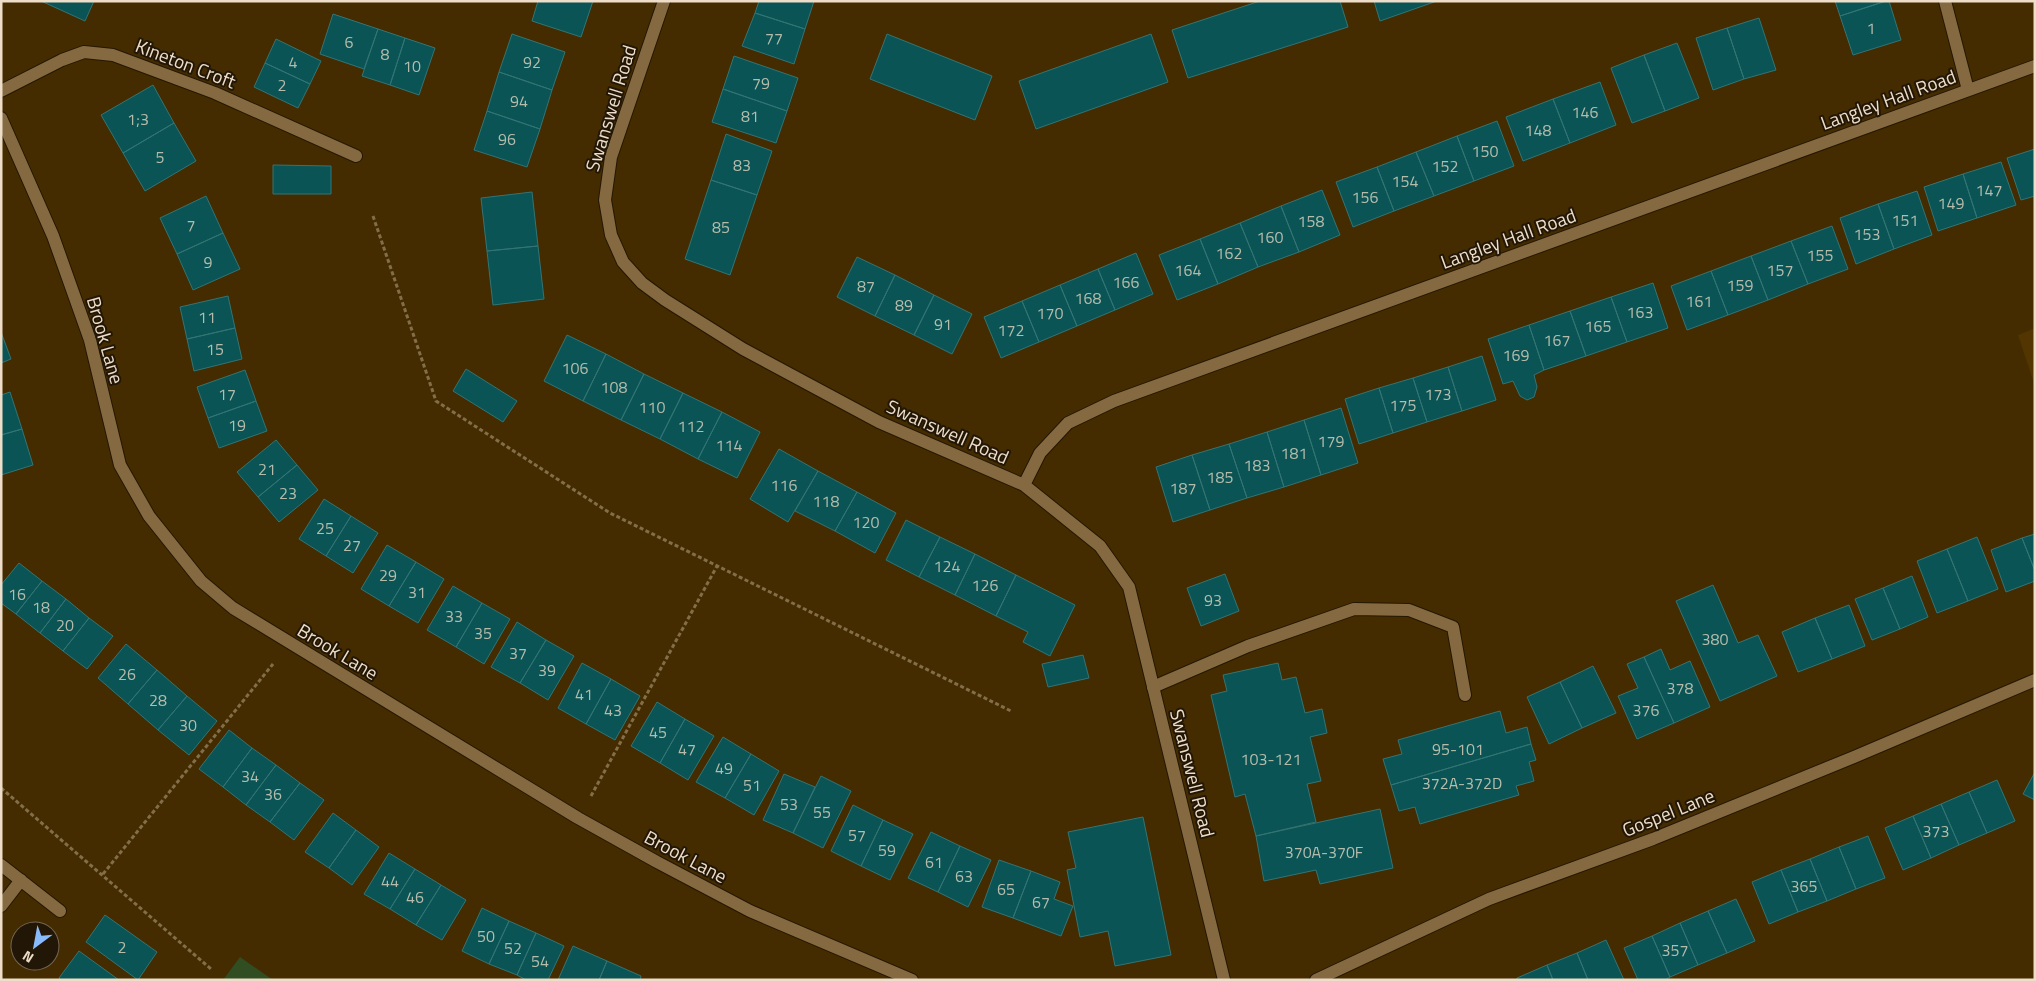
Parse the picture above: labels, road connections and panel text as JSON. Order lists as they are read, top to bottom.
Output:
{
  "streets": {
    "street": [
      "Kineton Croft",
      "Langley Hall Road",
      "Swanswell Road",
      "Brook Lane",
      "Gospel Lane"
    ]
  },
  "crossings": [
    ["Langley Hall Road", "Swanswell Road"]
  ],
  "house_numbers": [
    "1",
    "77",
    "6",
    "8",
    "4",
    "92",
    "10",
    "79",
    "2",
    "94",
    "146",
    "81",
    "1;3",
    "148",
    "96",
    "150",
    "5",
    "83",
    "152",
    "154",
    "147",
    "156",
    "149",
    "151",
    "158",
    "7",
    "85",
    "153",
    "160",
    "162",
    "155",
    "9",
    "164",
    "157",
    "166",
    "159",
    "87",
    "168",
    "161",
    "89",
    "163",
    "170",
    "11",
    "91",
    "165",
    "172",
    "167",
    "15",
    "169",
    "106",
    "108",
    "17",
    "173",
    "175",
    "110",
    "19",
    "112",
    "179",
    "114",
    "181",
    "183",
    "21",
    "185",
    "116",
    "187",
    "23",
    "118",
    "120",
    "25",
    "27",
    "124",
    "29",
    "126",
    "31",
    "16",
    "93",
    "18",
    "33",
    "20",
    "35",
    "380",
    "37",
    "39",
    "26",
    "378",
    "41",
    "28",
    "43",
    "376",
    "30",
    "45",
    "47",
    "95-101",
    "103-121",
    "49",
    "34",
    "372A-372D",
    "51",
    "36",
    "53",
    "55",
    "373",
    "57",
    "59",
    "370A-370F",
    "61",
    "63",
    "44",
    "365",
    "65",
    "46",
    "67",
    "50",
    "2",
    "52",
    "357",
    "54"
  ],
  "north": "bottom left"
}
